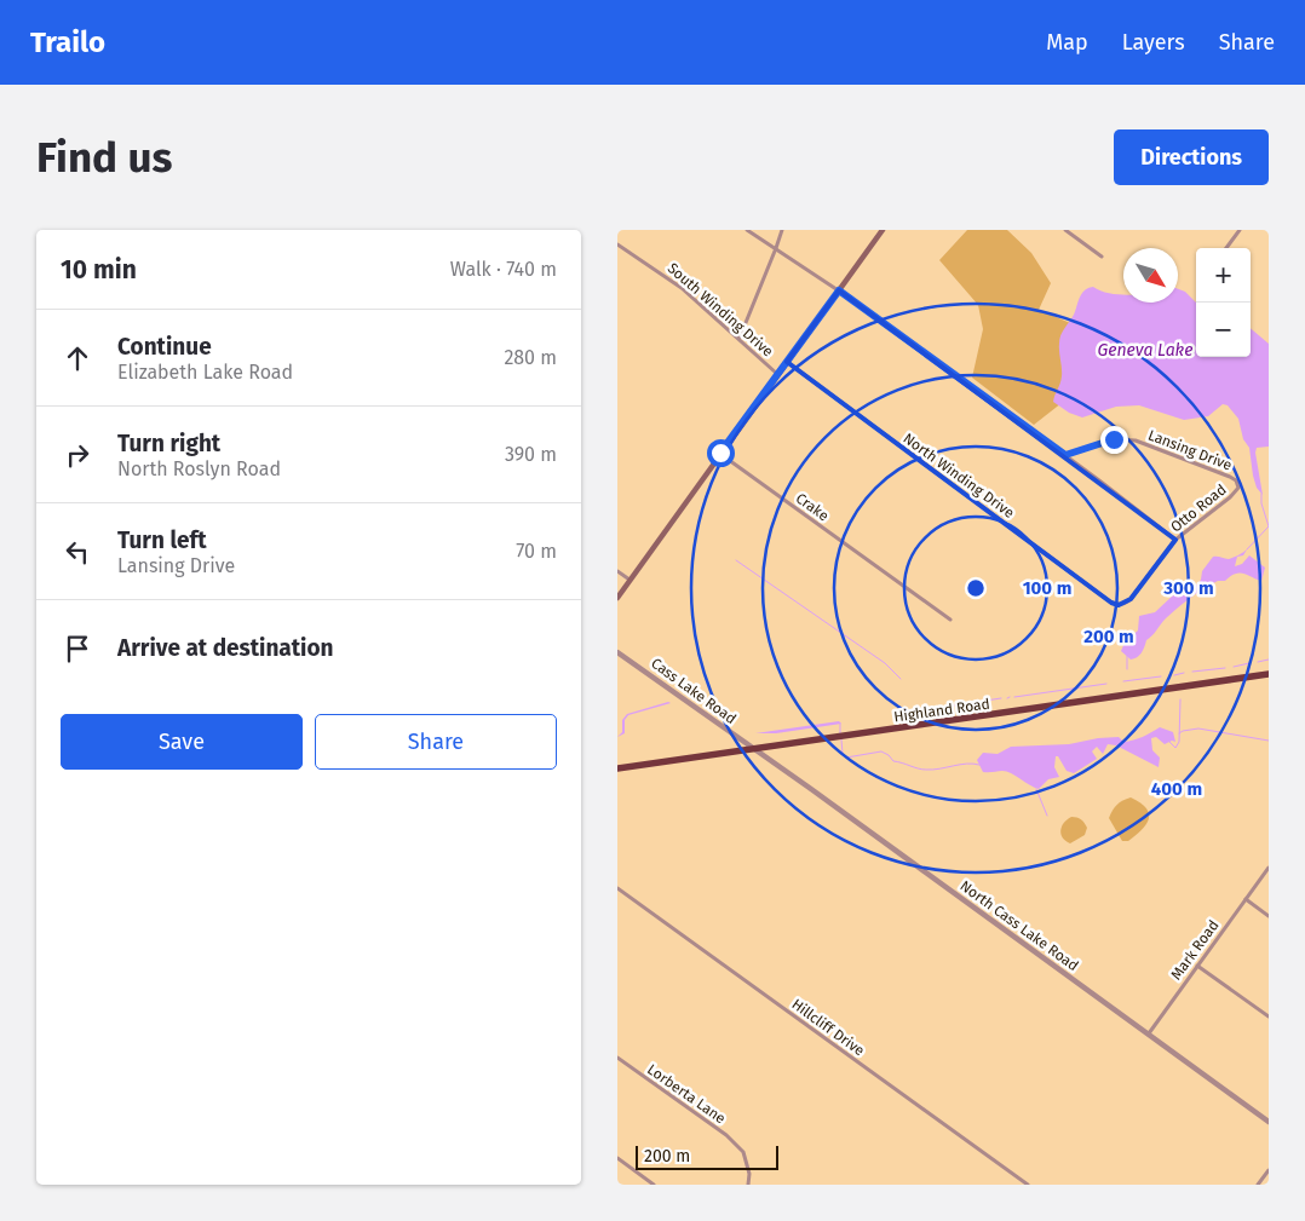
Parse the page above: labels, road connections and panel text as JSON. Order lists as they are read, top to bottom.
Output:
{
  "streets": {
    "highway": ["Highland Road"],
    "street": [
      "South Winding Drive",
      "Lansing Drive",
      "North Winding Drive",
      "Crake",
      "Otto Road",
      "Cass Lake Road",
      "North Cass Lake Road",
      "Mark Road",
      "Hillcliff Drive",
      "Lorberta Lane"
    ]
  },
  "crossings": [
    ["Lansing Drive", "Otto Road"],
    ["North Winding Drive", "Otto Road"],
    ["Cass Lake Road", "Highland Road"],
    ["Cass Lake Road", "North Cass Lake Road"],
    ["Highland Road", "North Cass Lake Road"],
    ["North Cass Lake Road", "Mark Road"]
  ],
  "water": ["Geneva Lake"],
  "scale_bar": "200 m",
  "north": "bottom right",
  "page": {
    "header": "Trailo",
    "nav": ["Map", "Layers", "Share"],
    "buttons": [
      "Directions",
      ["Save", "Share"]
    ],
    "title": "Find us",
    "heading": ["10 min", "Walk · 740 m"],
    "map_buttons": ["+", "−"],
    "list": [
      ["Continue", "Elizabeth Lake Road", "280 m"],
      ["Turn right", "North Roslyn Road", "390 m"],
      ["Turn left", "Lansing Drive", "70 m"],
      "Arrive at destination"
    ],
    "scale": "200 m"
  },
  "rings": [
    "100 m",
    "300 m",
    "200 m",
    "400 m"
  ]
}
